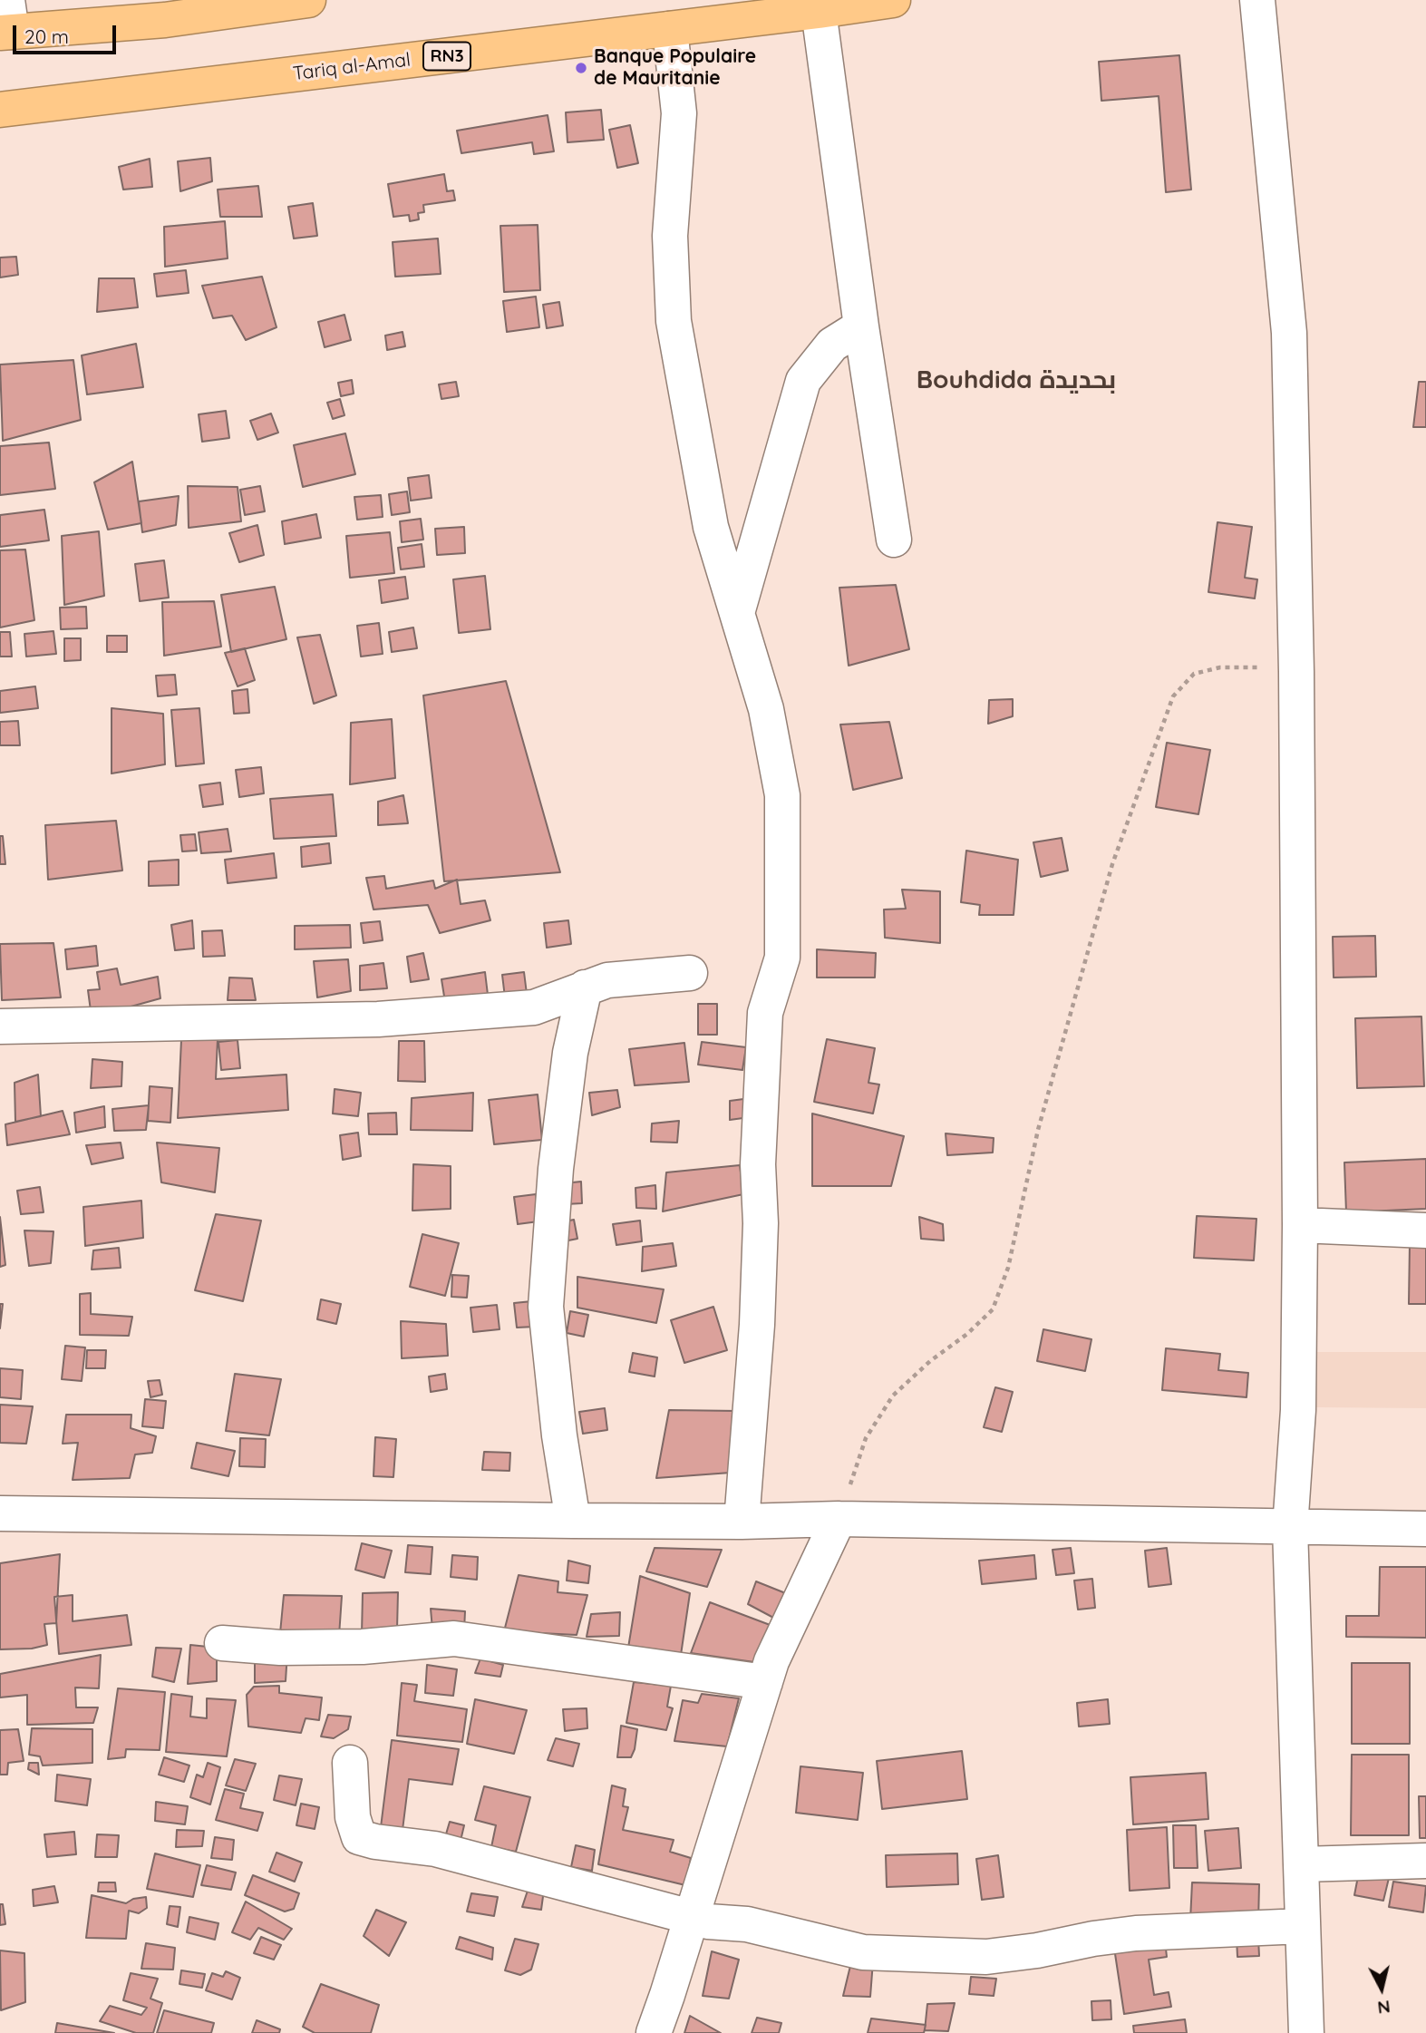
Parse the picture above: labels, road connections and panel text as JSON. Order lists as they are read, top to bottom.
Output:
{
  "streets": {
    "highway": ["RN3", "Tariq al-Amal"]
  },
  "districts": ["Bouhdida بحديدة"],
  "places": ["Banque Populaire de Mauritanie"],
  "scale_bar": "20 m",
  "north": "bottom"
}
